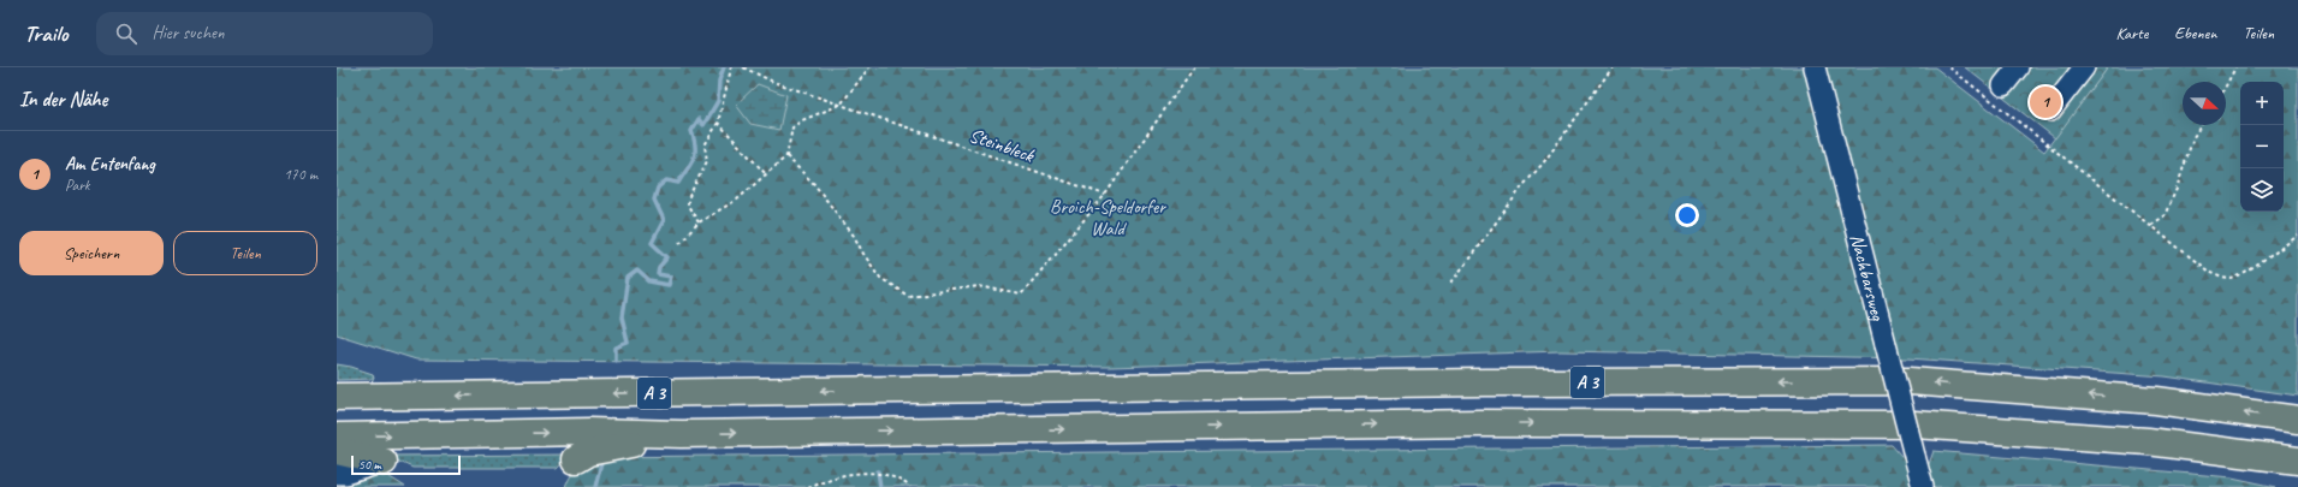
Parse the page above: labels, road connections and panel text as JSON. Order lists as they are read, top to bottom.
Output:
{
  "streets": {
    "highway": ["A 3"],
    "lane": ["Nachbarsweg"],
    "path": ["Steinbleck"]
  },
  "parks": ["Broich-Speldorfer Wald"],
  "scale_bar": "50 m",
  "north": "right",
  "page": {
    "header": "Trailo",
    "search": "Hier suchen",
    "nav": ["Karte", "Ebenen", "Teilen"],
    "heading": "In der Nähe",
    "map_buttons": ["+", "−"],
    "pins": "1",
    "list": [
      {
        "mark": "1",
        "name": "Am Entenfang",
        "note": "Park",
        "value": "170 m"
      }
    ],
    "buttons": ["Speichern", "Teilen"],
    "scale": "50 m"
  }
}
